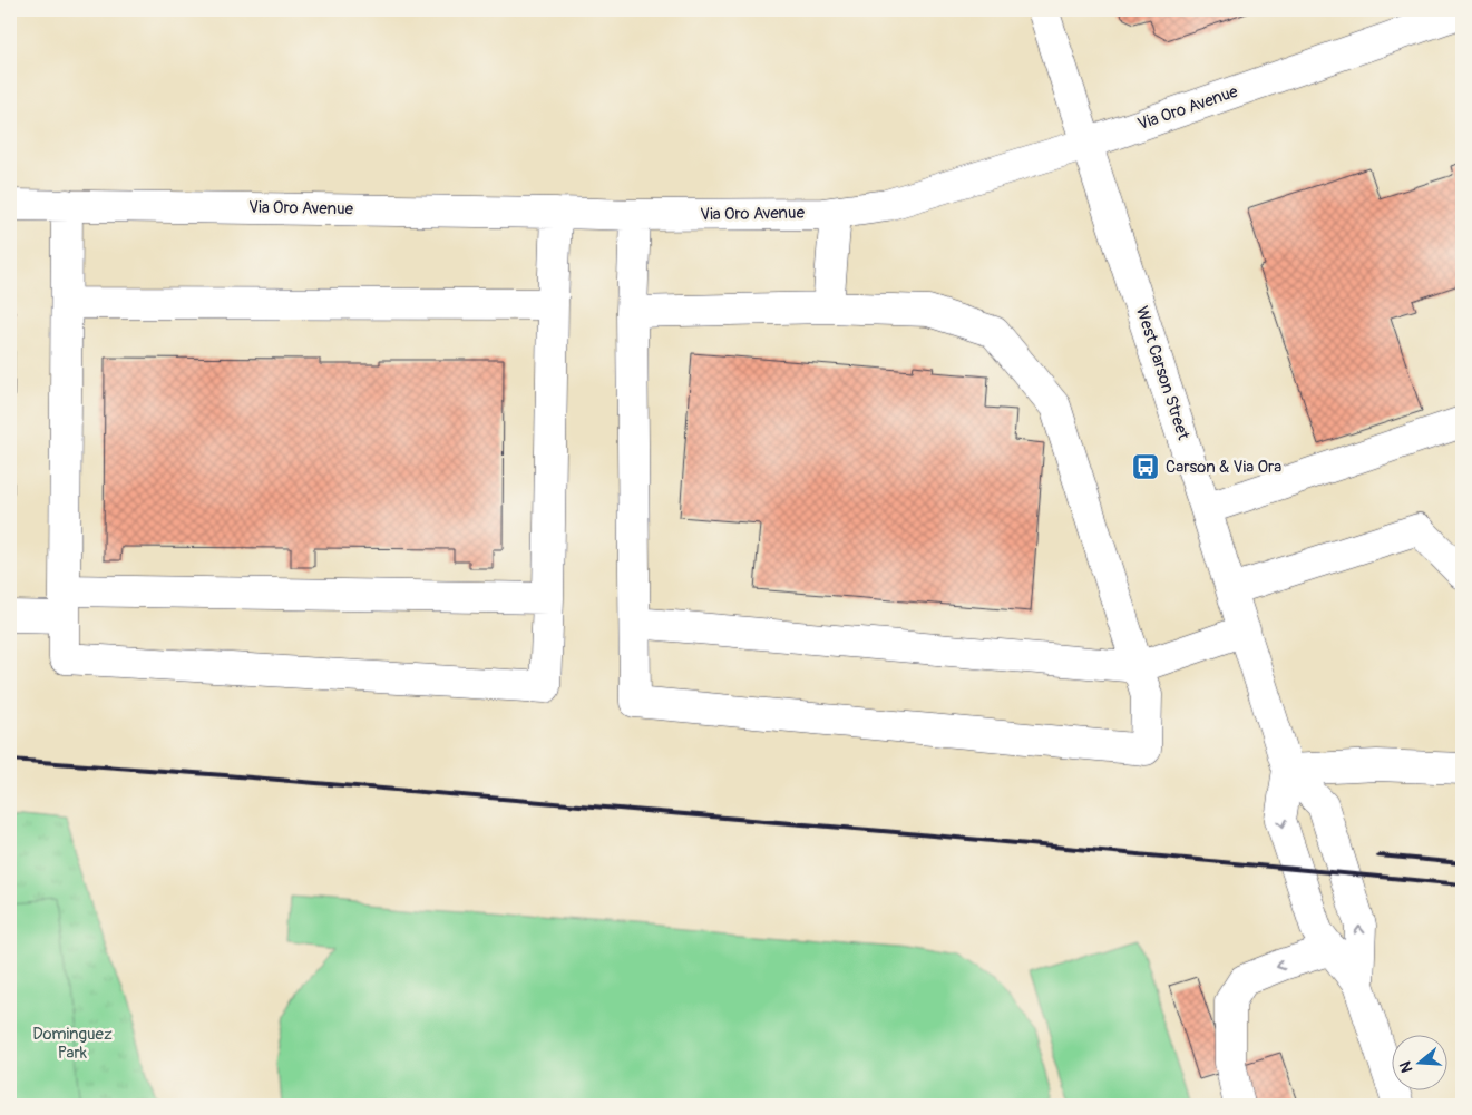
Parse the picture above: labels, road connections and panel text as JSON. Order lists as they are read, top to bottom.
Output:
{
  "streets": {
    "street": ["Via Oro Avenue", "West Carson Street"]
  },
  "crossings": [
    ["Via Oro Avenue", "West Carson Street"]
  ],
  "parks": ["Dominguez Park"],
  "places": {
    "bus stop": ["Carson & Via Ora"]
  },
  "north": "left"
}
